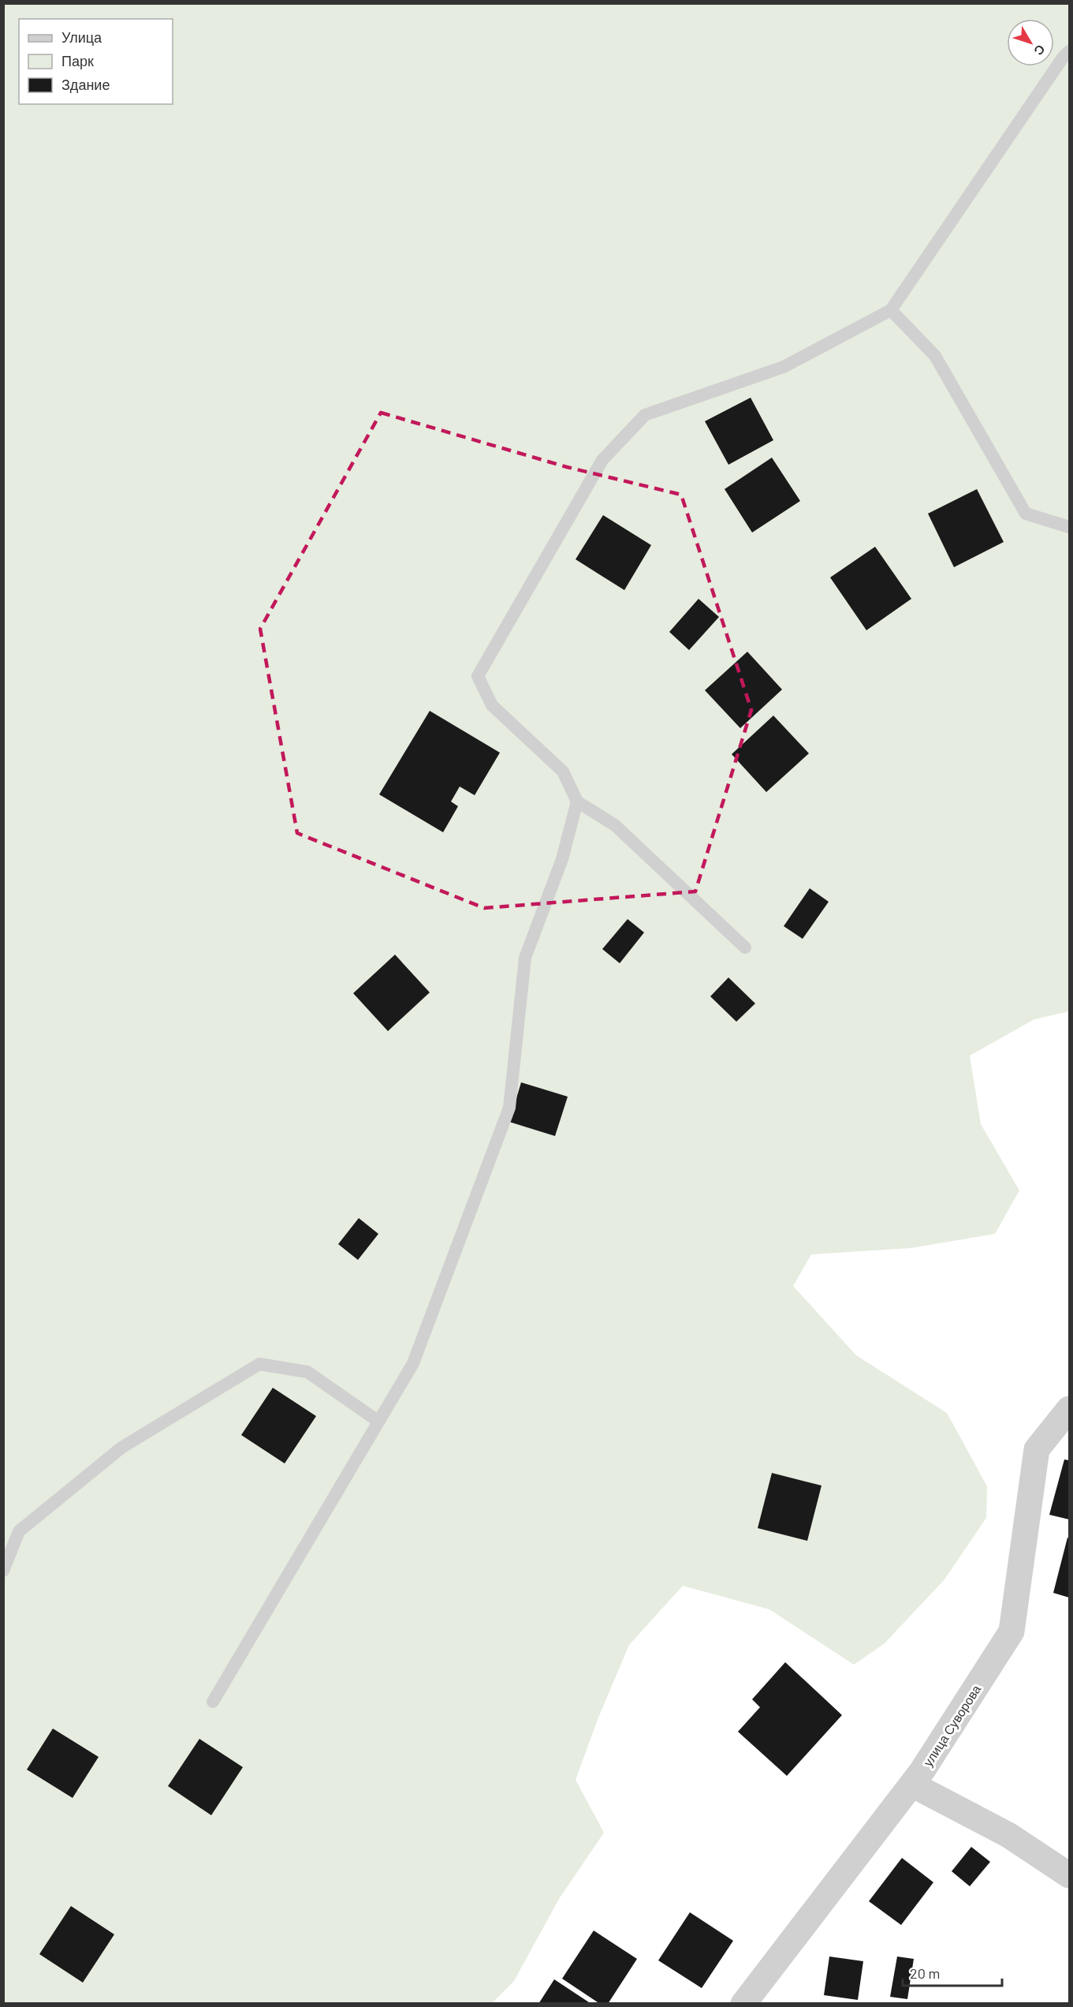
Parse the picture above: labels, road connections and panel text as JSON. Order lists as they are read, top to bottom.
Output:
{
  "streets": {
    "street": ["улица Суворова"]
  },
  "legend": ["Улица", "Парк", "Здание"],
  "scale_bar": "20 m",
  "north": "bottom right"
}
